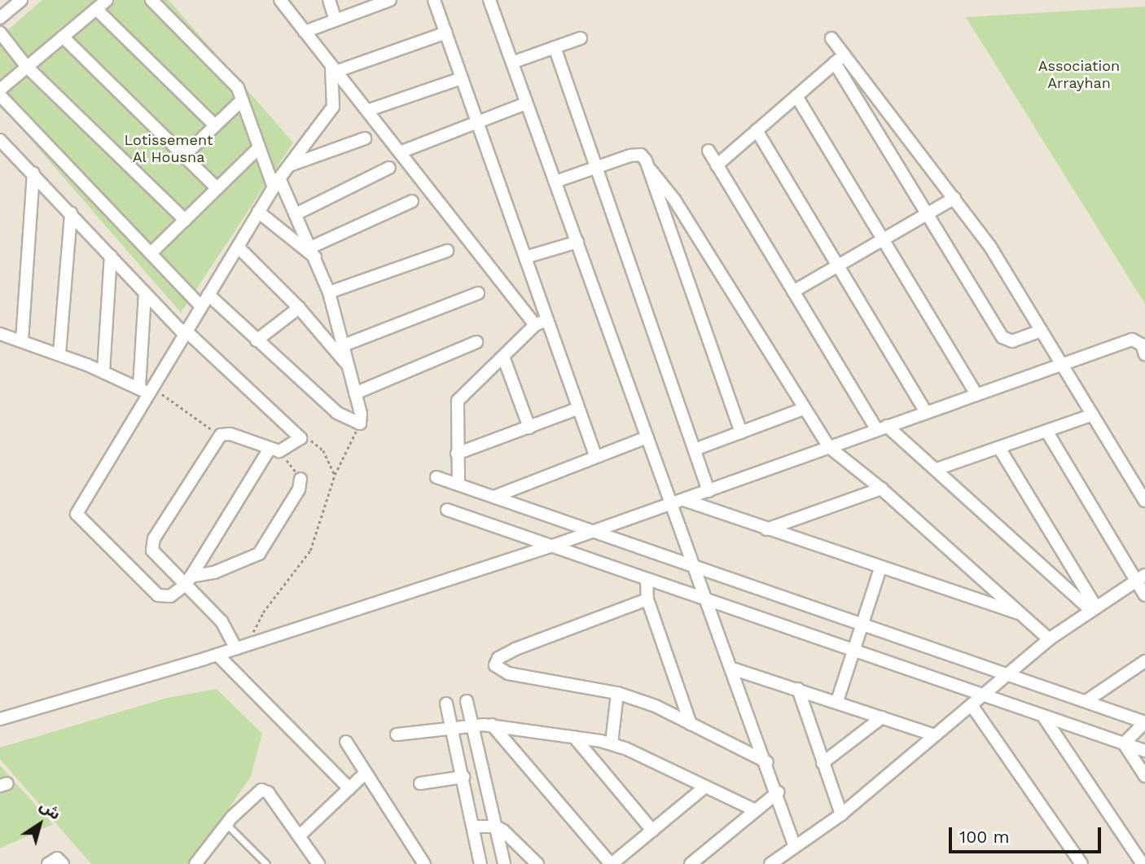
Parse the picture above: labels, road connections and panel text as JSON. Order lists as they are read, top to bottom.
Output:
{
  "parks": ["Association Arrayhan", "Lotissement Al Housna"],
  "scale_bar": "100 m",
  "north": "top right"
}
